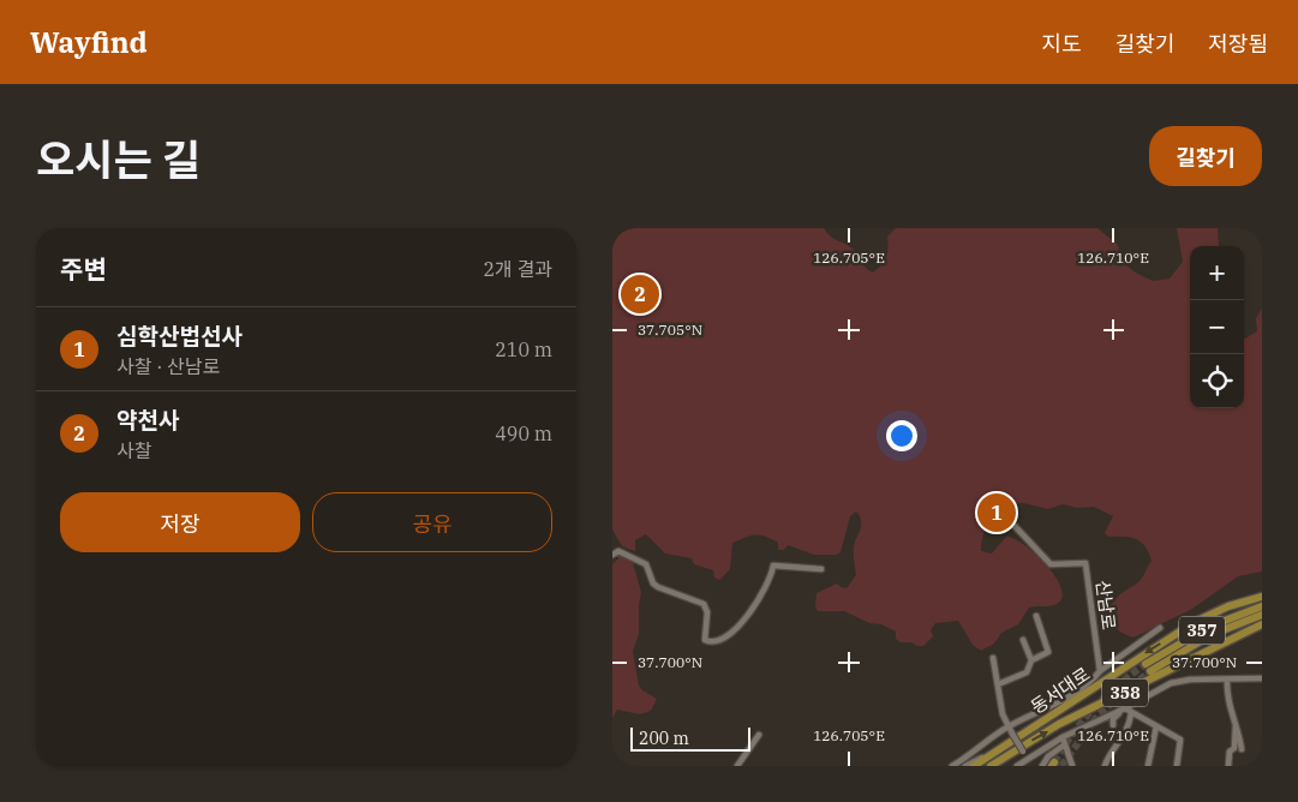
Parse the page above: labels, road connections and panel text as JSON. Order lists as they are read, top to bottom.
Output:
{
  "streets": {
    "highway": ["357", "동서대로", "358"],
    "street": ["산남로"]
  },
  "scale_bar": "200 m",
  "page": {
    "header": "Wayfind",
    "nav": ["지도", "길찾기", "저장됨"],
    "title": "오시는 길",
    "buttons": [
      "길찾기",
      ["저장", "공유"]
    ],
    "heading": ["주변", "2개 결과"],
    "map_buttons": ["+", "−"],
    "pins": ["2", "1"],
    "list": [
      {
        "mark": "1",
        "name": "심학산법선사",
        "note": "사찰 · 산남로",
        "value": "210 m"
      },
      {
        "mark": "2",
        "name": "약천사",
        "note": "사찰",
        "value": "490 m"
      }
    ],
    "scale": "200 m"
  },
  "coordinates": [
    "126.705°E",
    "126.710°E",
    "37.705°N",
    "37.700°N"
  ]
}
